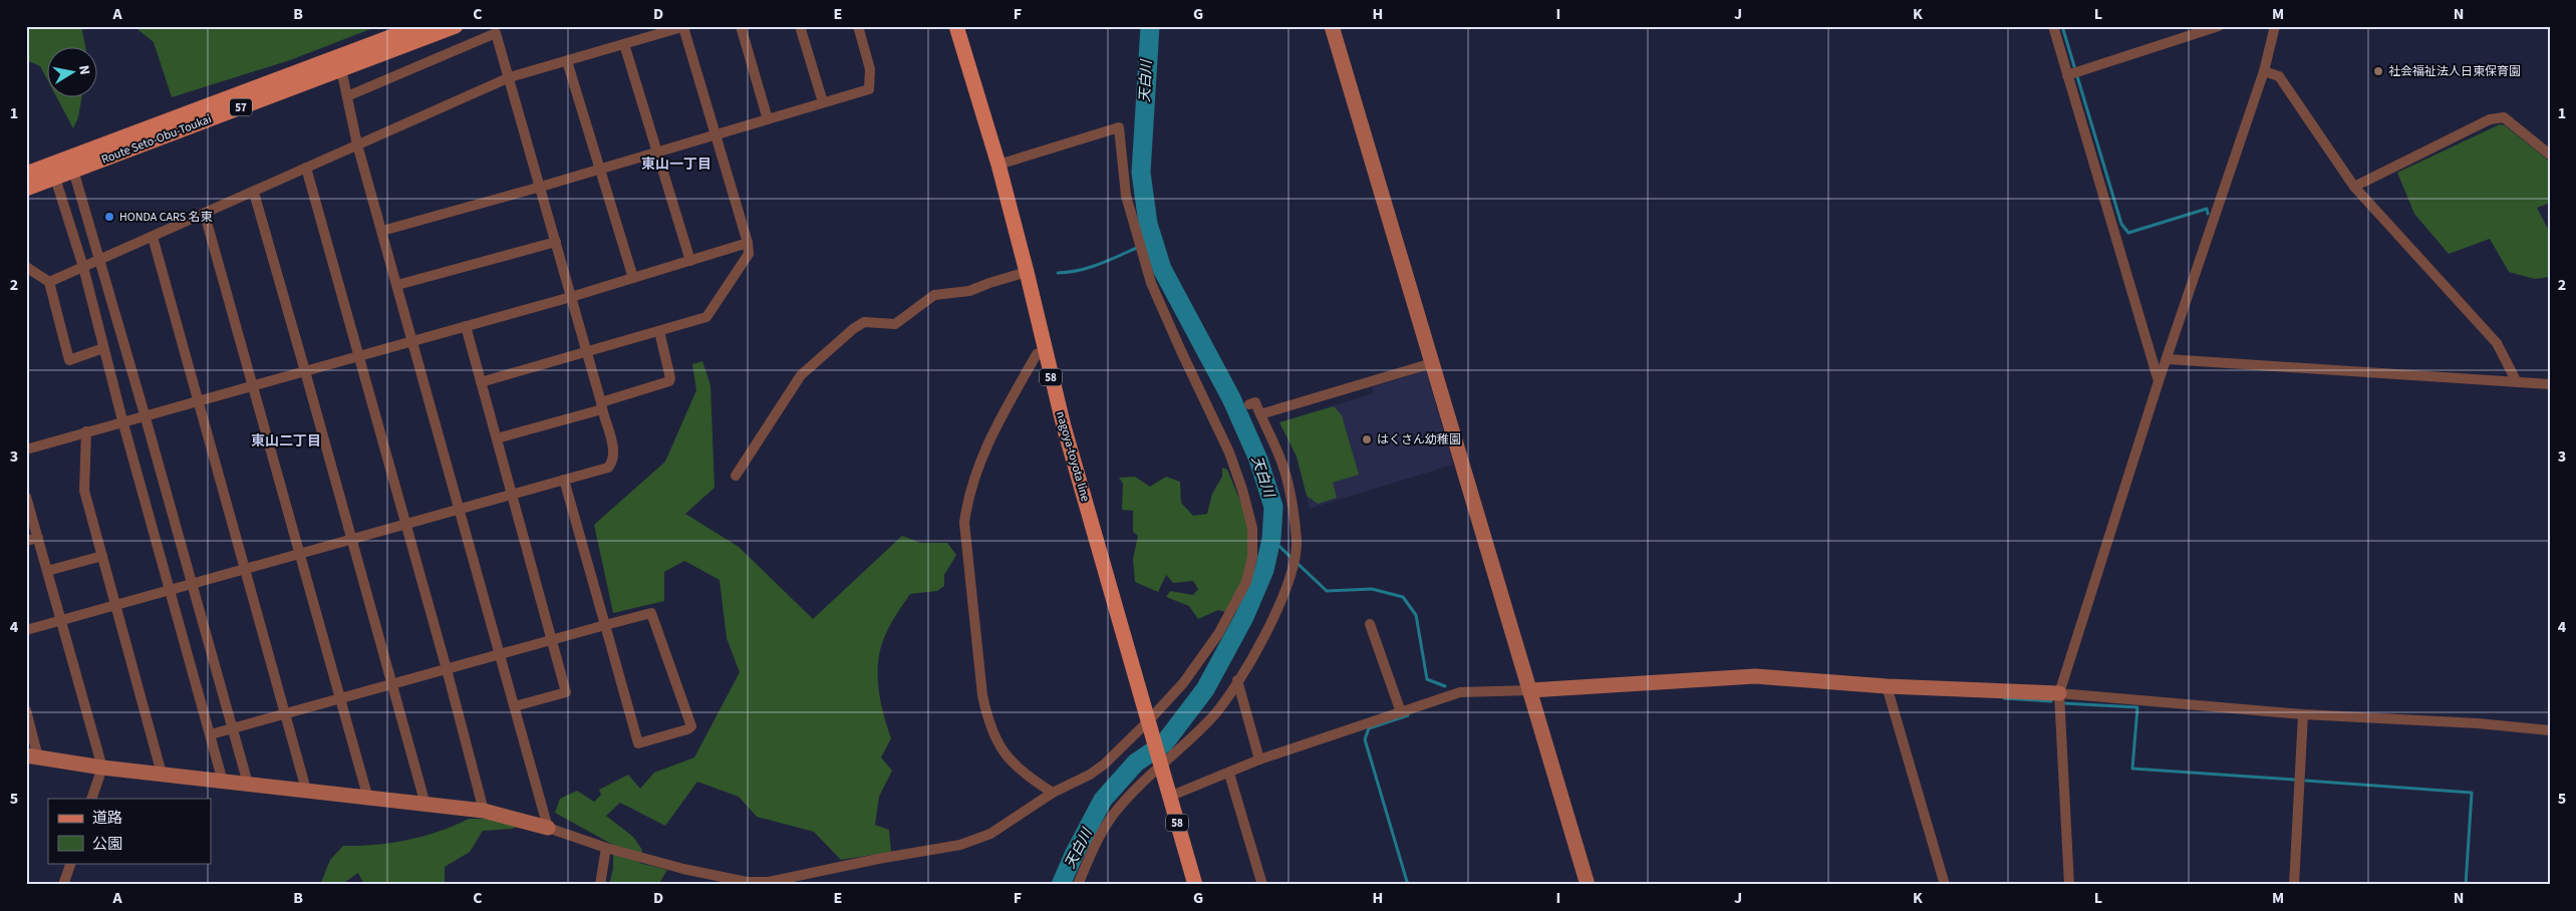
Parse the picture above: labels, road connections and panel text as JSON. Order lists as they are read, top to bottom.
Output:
{
  "streets": {
    "main road": [
      "57",
      "Route Seto-Obu-Toukai",
      "58",
      "nagoya-toyota line"
    ]
  },
  "districts": ["東山一丁目", "東山二丁目"],
  "water": ["天白川"],
  "places": ["社会福祉法人日東保育園", "HONDA CARS 名東", "はくさん幼稚園"],
  "legend": ["道路", "公園"],
  "north": "right",
  "grid": {
    "columns": [
      "A",
      "B",
      "C",
      "D",
      "E",
      "F",
      "G",
      "H",
      "I",
      "J",
      "K",
      "L",
      "M",
      "N"
    ],
    "rows": [
      "1",
      "2",
      "3",
      "4",
      "5"
    ]
  }
}
